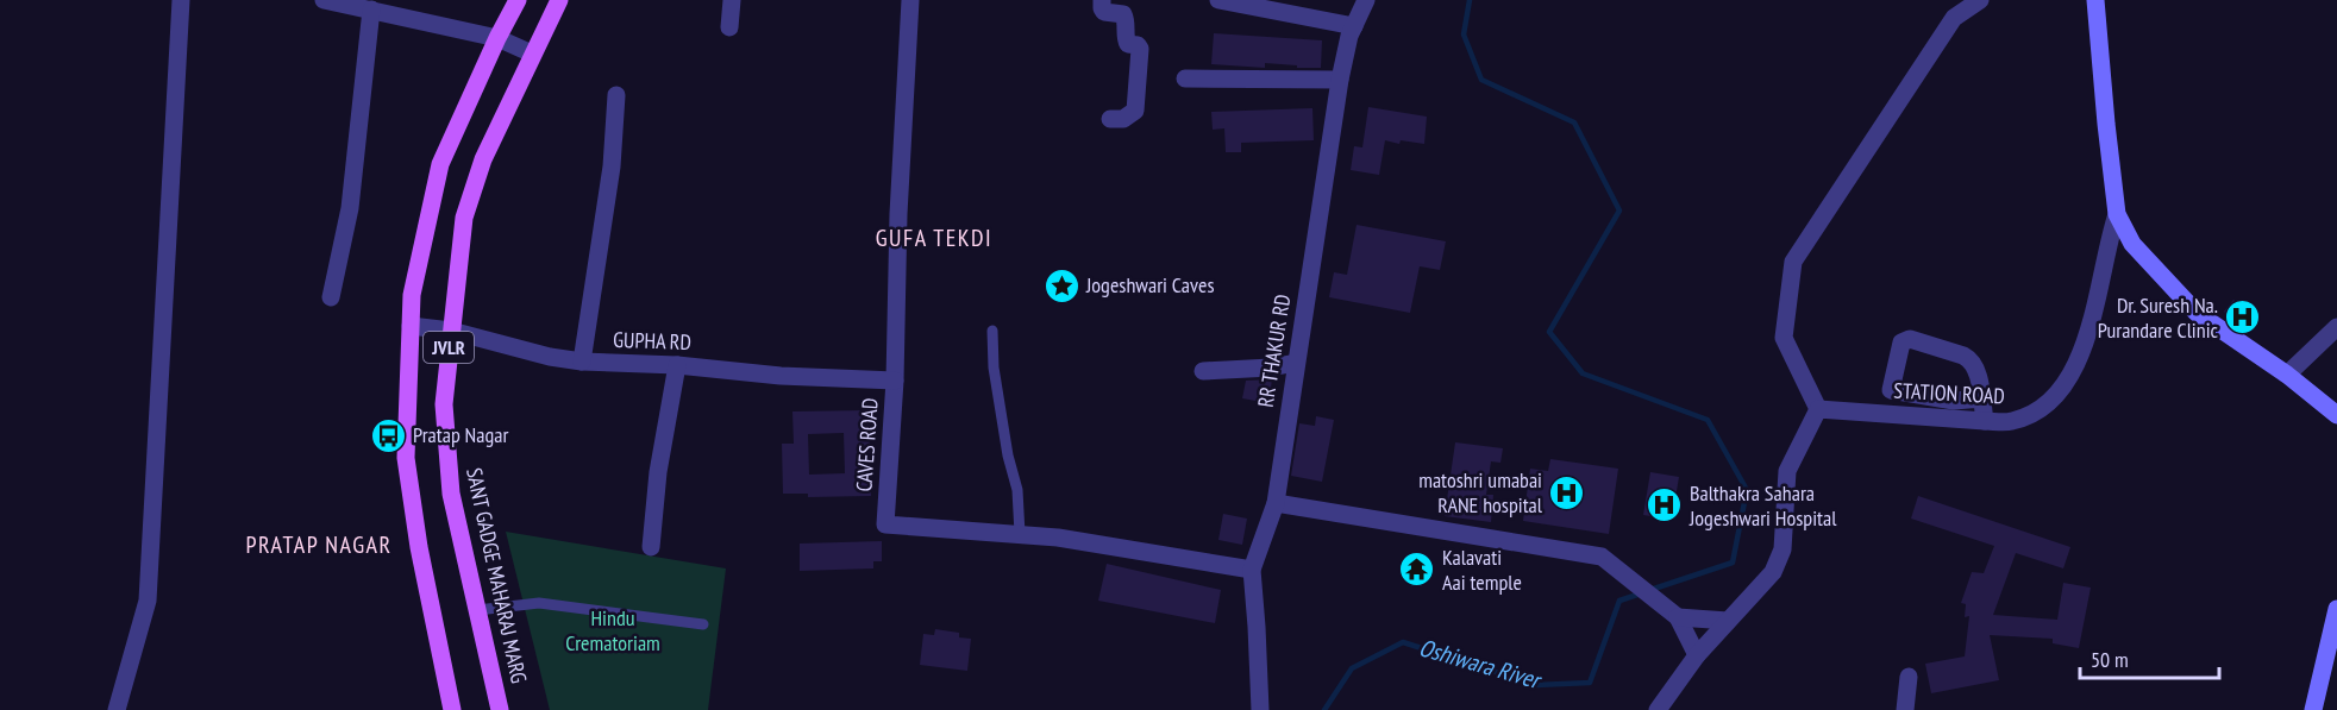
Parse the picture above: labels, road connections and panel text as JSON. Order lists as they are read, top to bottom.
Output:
{
  "streets": {
    "main road": ["JVLR", "STATION ROAD", "SANT GADGE MAHARAJ MARG"],
    "street": ["GUPHA RD", "RR THAKUR RD", "CAVES ROAD"]
  },
  "crossings": [
    ["GUPHA RD", "JVLR"],
    ["GUPHA RD", "CAVES ROAD"],
    ["GUPHA RD", "SANT GADGE MAHARAJ MARG"],
    ["RR THAKUR RD", "CAVES ROAD"]
  ],
  "districts": ["GUFA TEKDI", "PRATAP NAGAR"],
  "water": ["Oshiwara River"],
  "parks": ["Hindu Crematoriam"],
  "places": {
    "place": ["Jogeshwari Caves"],
    "hospital": ["Dr. Suresh Na. Purandare Clinic", "matoshri umabai RANE hospital", "Balthakra Sahara Jogeshwari Hospital"],
    "bus stop": ["Pratap Nagar"],
    "temple": ["Kalavati Aai temple"]
  },
  "scale_bar": "50 m"
}
